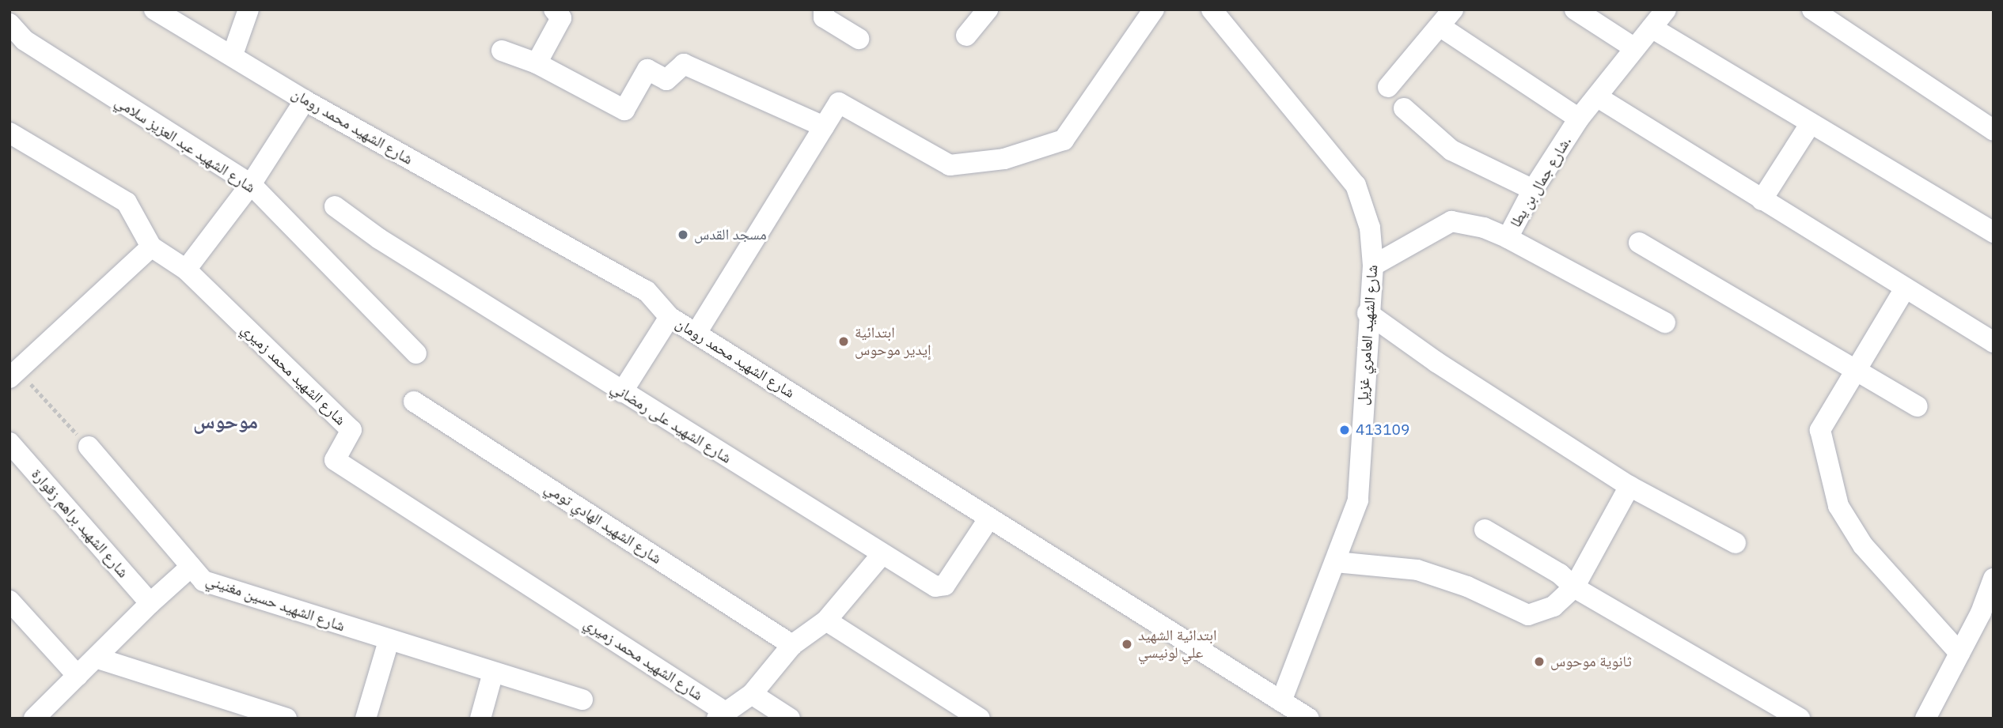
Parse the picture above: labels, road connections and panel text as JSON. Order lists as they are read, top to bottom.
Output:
{
  "streets": {
    "street": [
      "شارع الشهيد محمد رومان",
      "شارع الشهيد عبد العزيز سلامي",
      "شارع جمال بن يطا.",
      "شارع الشهيد العامري غزيل",
      "شارع الشهيد محمد زميري",
      "شارع الشهيد على رمضاني",
      "شارع الشهيد براهم زقوارة",
      "شارع الشهيد الهادي تومي",
      "شارع الشهيد حسين مغنيني"
    ]
  },
  "crossings": [
    ["شارع الشهيد محمد رومان", "شارع الشهيد العامري غزيل"],
    ["شارع الشهيد محمد رومان", "شارع الشهيد على رمضاني"],
    ["شارع جمال بن يطا.", "شارع الشهيد العامري غزيل"]
  ],
  "districts": ["موحوس"],
  "places": [
    "مسجد القدس",
    "ابتدائية إيدير موحوس",
    "413109",
    "ابتدائية الشهيد علي لونيسي",
    "ثانوية موحوس"
  ]
}
